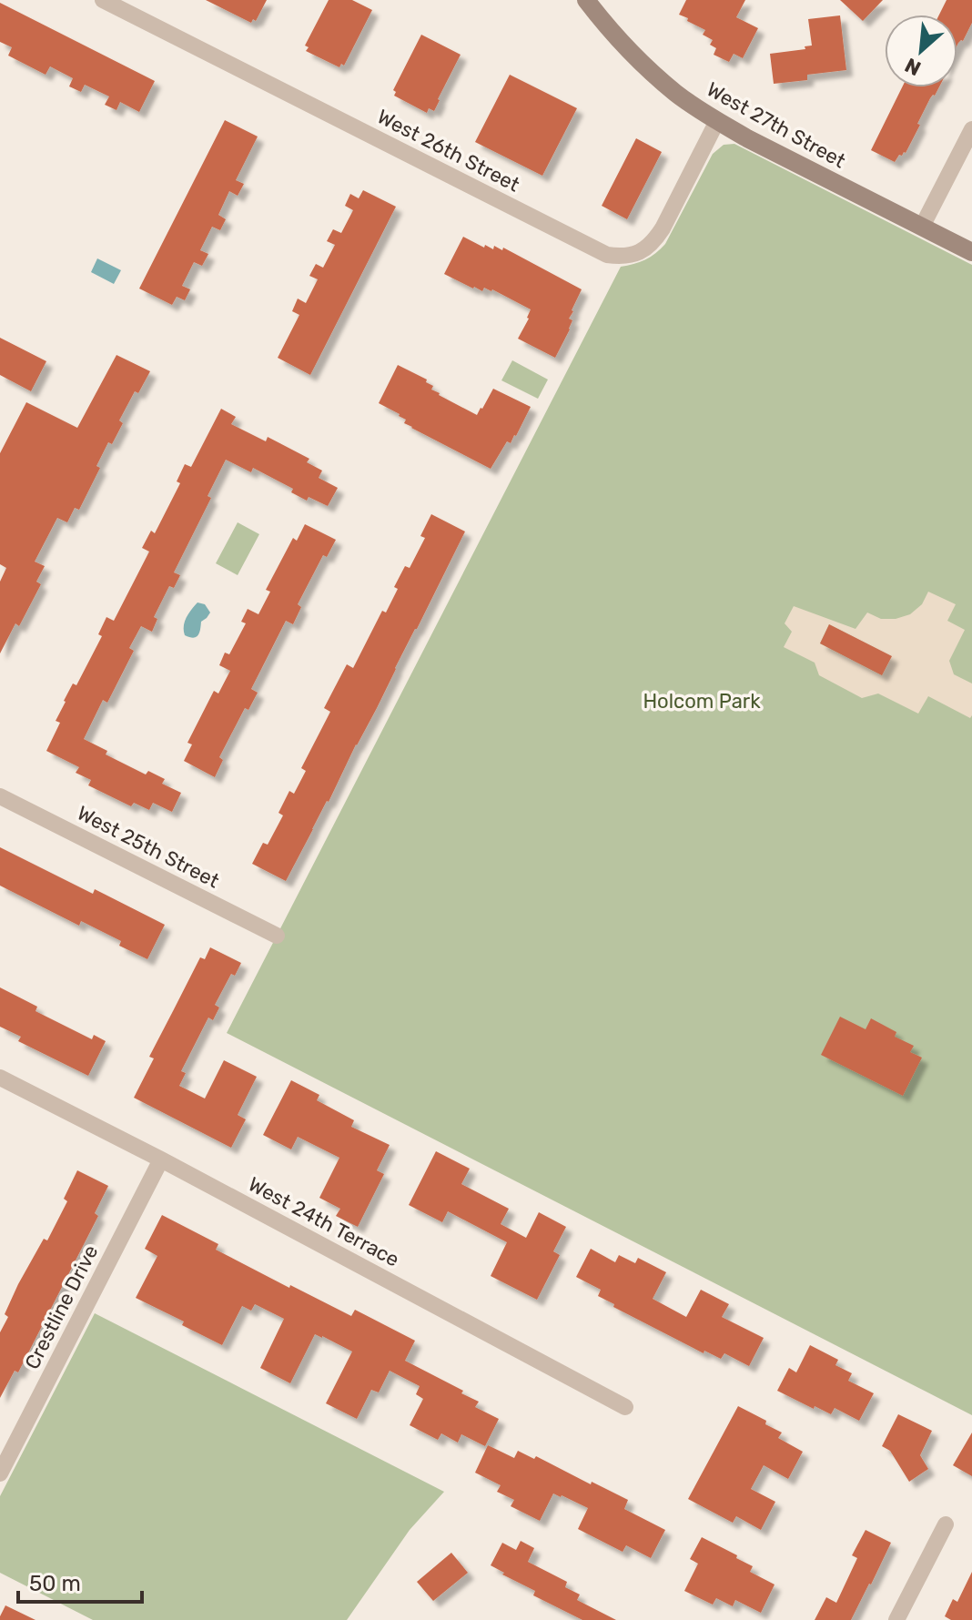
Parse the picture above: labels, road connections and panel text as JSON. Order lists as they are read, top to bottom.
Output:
{
  "streets": {
    "street": [
      "West 27th Street",
      "West 26th Street",
      "West 25th Street",
      "West 24th Terrace",
      "Crestline Drive"
    ]
  },
  "crossings": [
    ["West 27th Street", "West 26th Street"],
    ["West 24th Terrace", "Crestline Drive"]
  ],
  "parks": ["Holcom Park"],
  "scale_bar": "50 m",
  "north": "bottom left"
}
